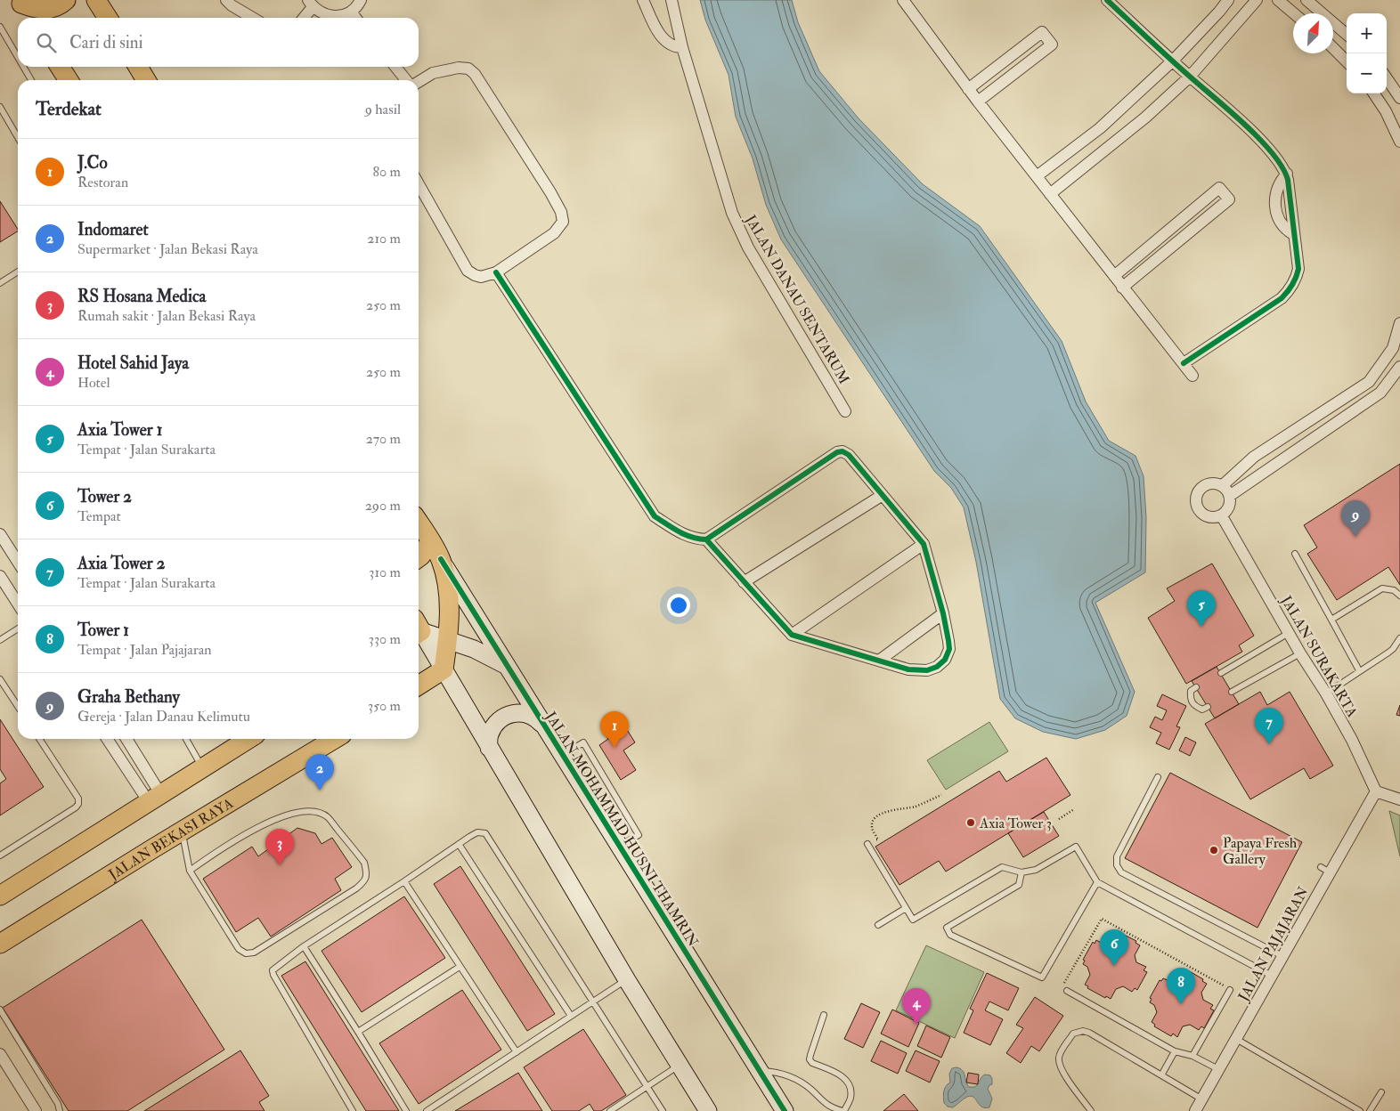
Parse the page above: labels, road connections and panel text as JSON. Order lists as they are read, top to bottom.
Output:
{
  "streets": {
    "main road": ["JALAN MOHAMMAD HUSNI THAMRIN", "JALAN BEKASI RAYA"],
    "street": ["JALAN DANAU SENTARUM", "JALAN SURAKARTA", "JALAN PAJAJARAN"]
  },
  "crossings": [
    ["JALAN SURAKARTA", "JALAN PAJAJARAN"]
  ],
  "places": ["Axia Tower 3", "Papaya Fresh Gallery"],
  "north": "top right",
  "page": {
    "map_buttons": ["+", "−"],
    "search": "Cari di sini",
    "heading": ["Terdekat", "9 hasil"],
    "list": [
      {
        "mark": "1",
        "name": "J.Co",
        "note": "Restoran",
        "value": "80 m"
      },
      {
        "mark": "2",
        "name": "Indomaret",
        "note": "Supermarket · Jalan Bekasi Raya",
        "value": "210 m"
      },
      {
        "mark": "3",
        "name": "RS Hosana Medica",
        "note": "Rumah sakit · Jalan Bekasi Raya",
        "value": "250 m"
      },
      {
        "mark": "4",
        "name": "Hotel Sahid Jaya",
        "note": "Hotel",
        "value": "250 m"
      },
      {
        "mark": "5",
        "name": "Axia Tower 1",
        "note": "Tempat · Jalan Surakarta",
        "value": "270 m"
      },
      {
        "mark": "6",
        "name": "Tower 2",
        "note": "Tempat",
        "value": "290 m"
      },
      {
        "mark": "7",
        "name": "Axia Tower 2",
        "note": "Tempat · Jalan Surakarta",
        "value": "310 m"
      },
      {
        "mark": "8",
        "name": "Tower 1",
        "note": "Tempat · Jalan Pajajaran",
        "value": "330 m"
      },
      {
        "mark": "9",
        "name": "Graha Bethany",
        "note": "Gereja · Jalan Danau Kelimutu",
        "value": "350 m"
      }
    ],
    "pins": [
      "9",
      "5",
      "7",
      "1",
      "2",
      "3",
      "6",
      "8",
      "4"
    ]
  }
}
